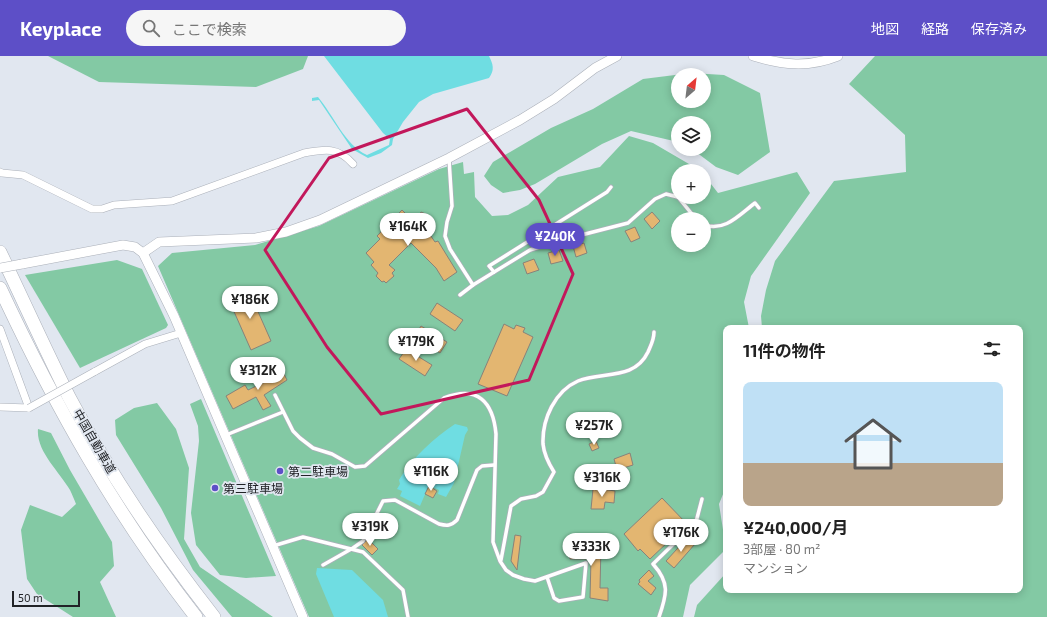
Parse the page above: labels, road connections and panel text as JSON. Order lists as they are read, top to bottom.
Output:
{
  "streets": {
    "highway": ["中国自動車道"]
  },
  "places": ["第二駐車場", "第三駐車場"],
  "scale_bar": "50 m",
  "north": "top right",
  "page": {
    "header": "Keyplace",
    "search": "ここで検索",
    "nav": ["地図", "経路", "保存済み"],
    "map_buttons": ["+", "−"],
    "price": [
      "¥164K",
      "¥240K",
      "¥186K",
      "¥179K",
      "¥312K",
      "¥257K",
      "¥116K",
      "¥316K",
      "¥319K",
      "¥176K",
      "¥333K"
    ],
    "heading": "11件の物件",
    "list": [
      {
        "name": "¥240,000/月",
        "note": "3部屋 · 80 m² · マンション"
      }
    ],
    "scale": "50 m"
  }
}
